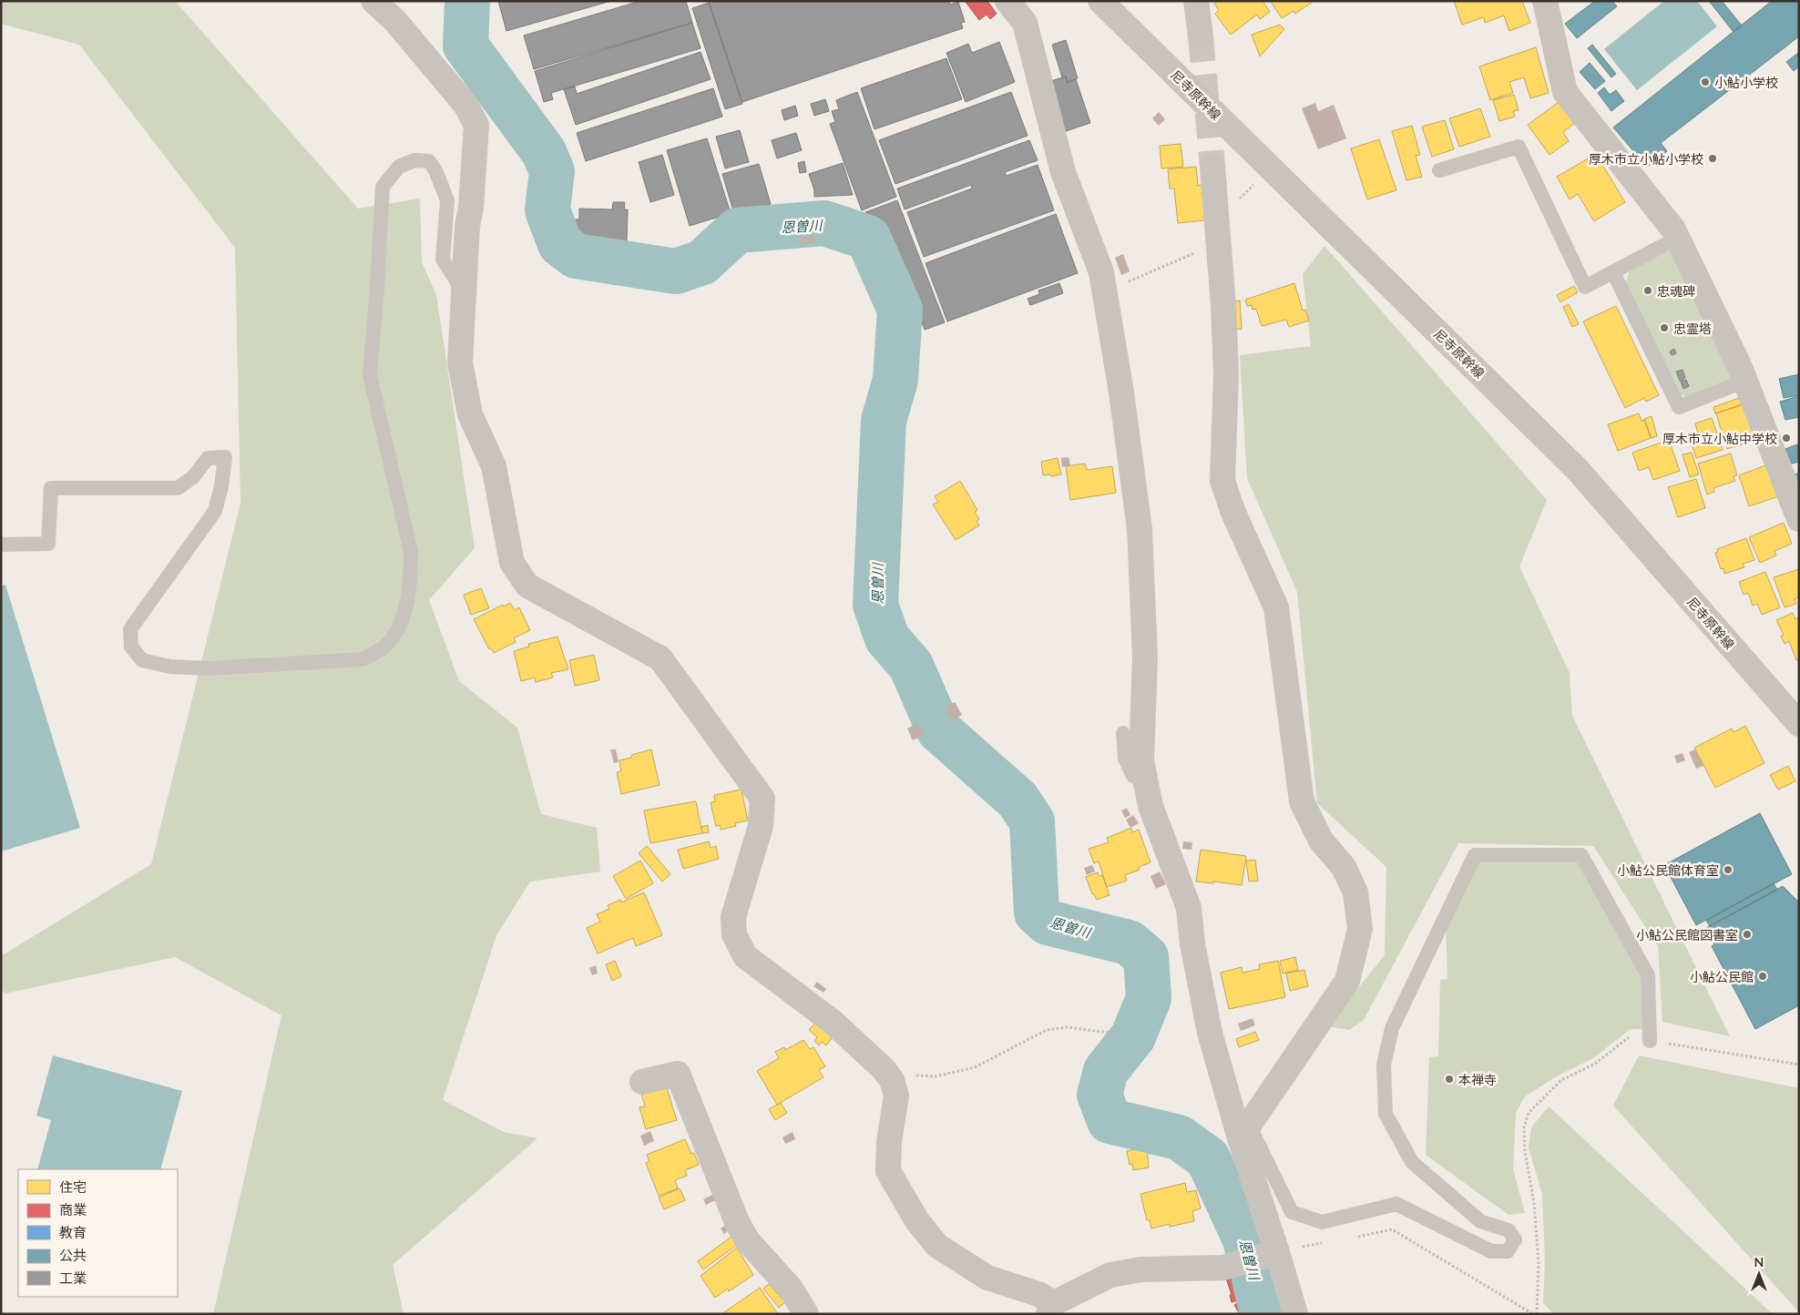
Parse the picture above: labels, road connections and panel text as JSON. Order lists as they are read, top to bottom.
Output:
{
  "streets": {
    "street": ["尼寺原幹線"]
  },
  "water": ["恩曽川"],
  "places": [
    "小鮎小学校",
    "厚木市立小鮎小学校",
    "忠魂碑",
    "忠霊塔",
    "厚木市立小鮎中学校",
    "小鮎公民館体育室",
    "小鮎公民館図書室",
    "小鮎公民館",
    "本禅寺"
  ],
  "legend": [
    "住宅",
    "商業",
    "教育",
    "公共",
    "工業"
  ],
  "north": "top"
}
